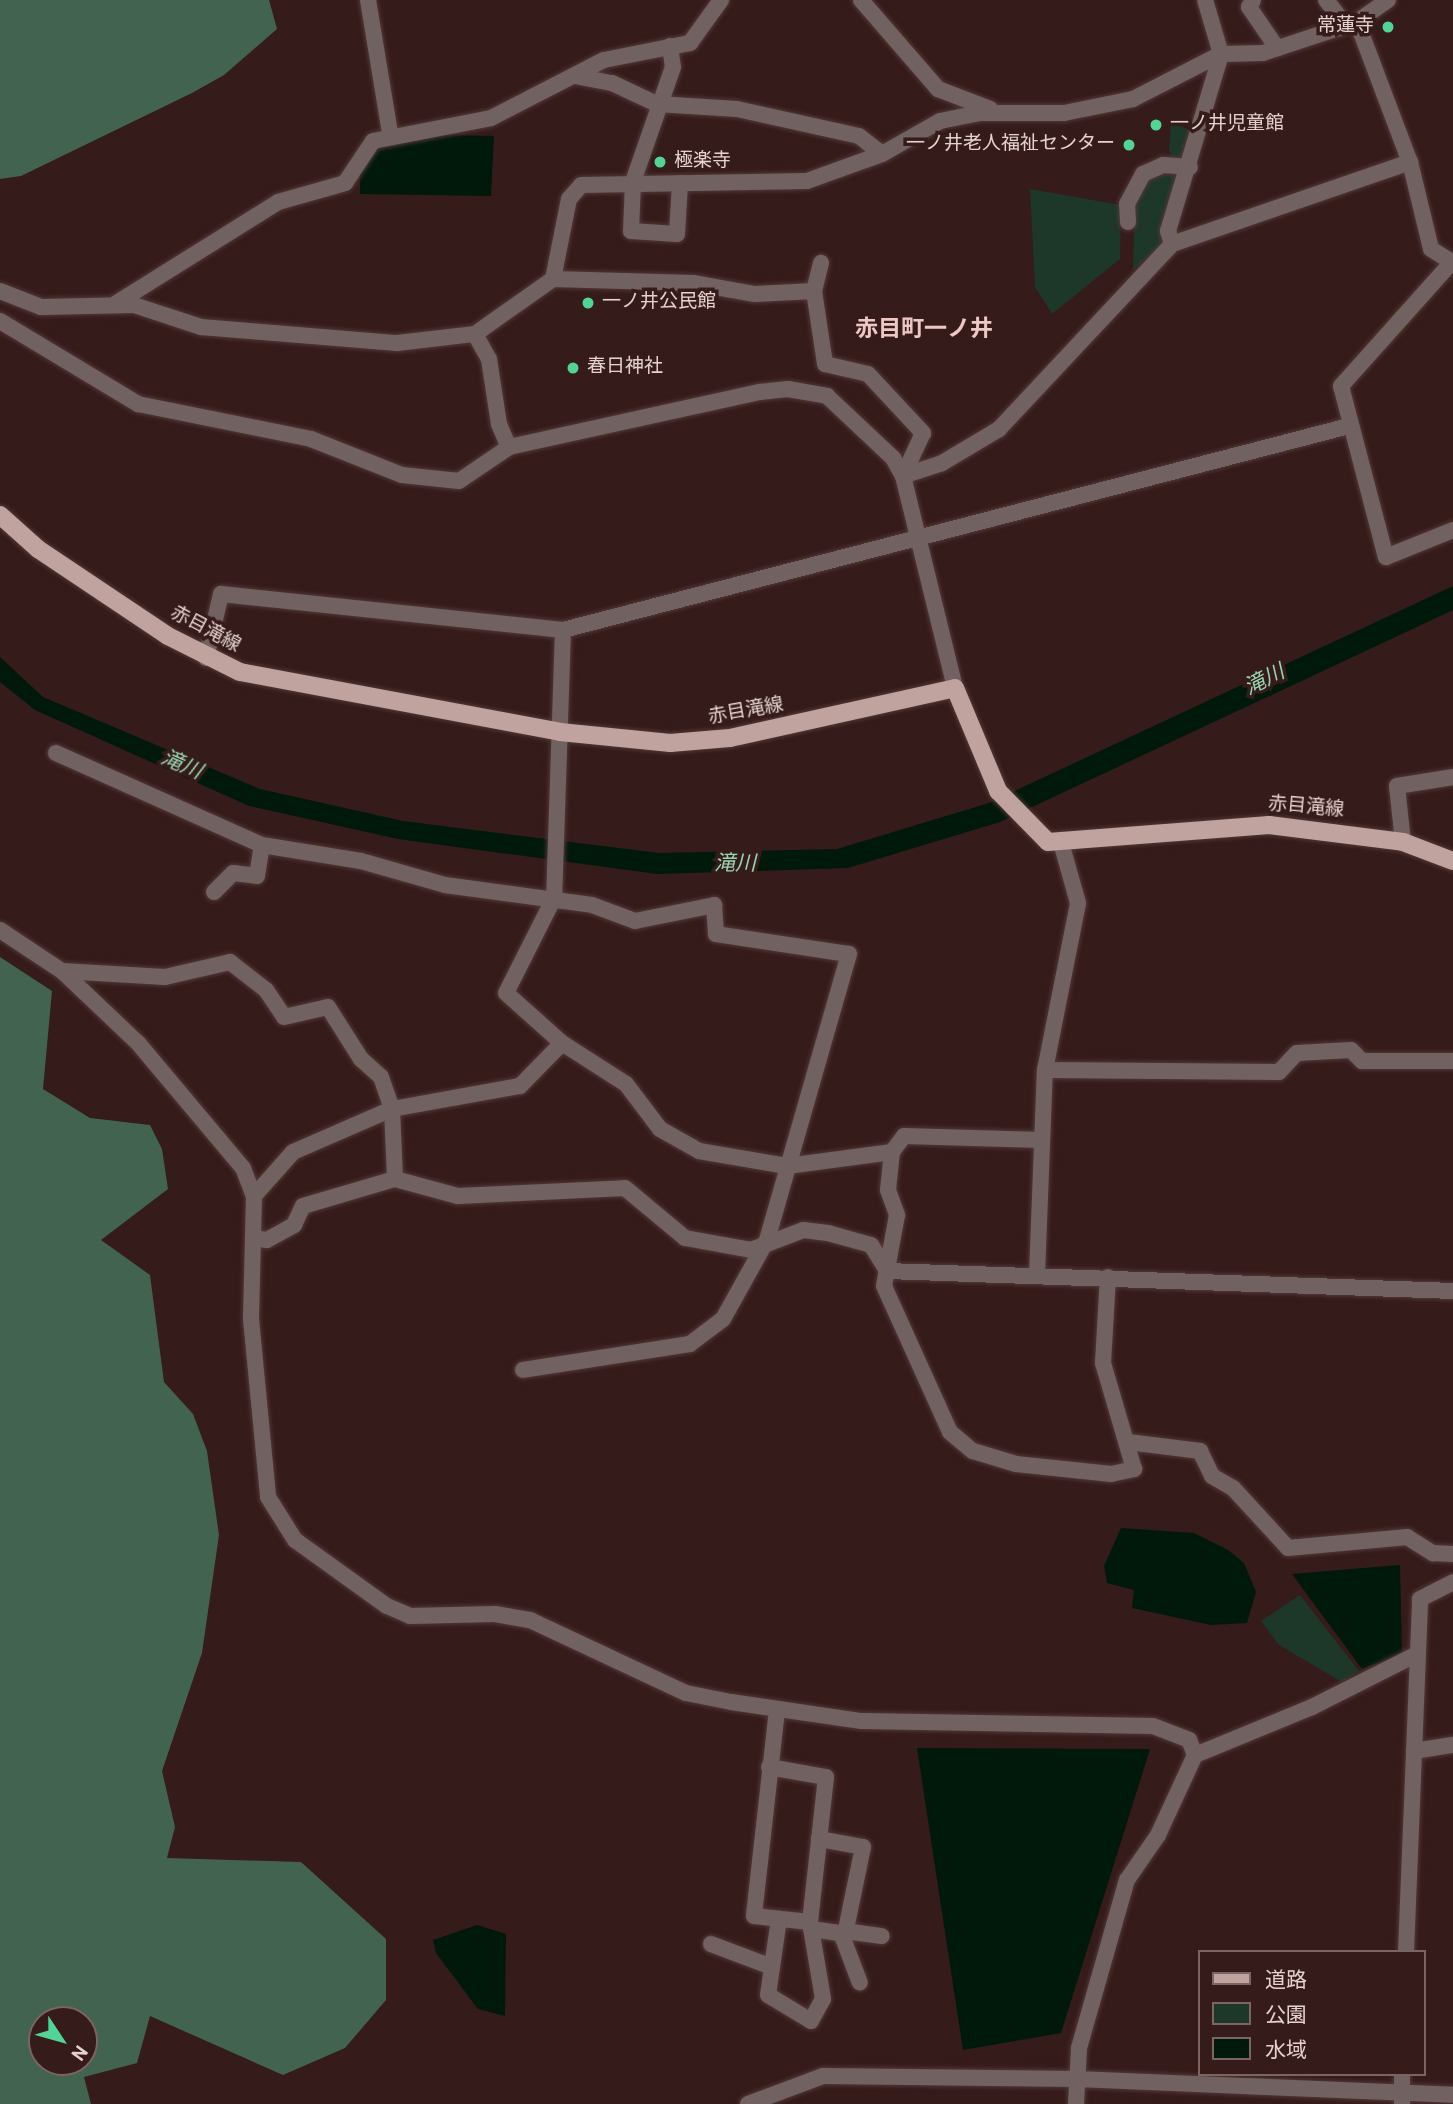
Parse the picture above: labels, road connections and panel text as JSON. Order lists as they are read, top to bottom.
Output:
{
  "streets": {
    "main road": ["赤目滝線"]
  },
  "districts": ["赤目町一ノ井"],
  "water": ["滝川"],
  "places": [
    "常蓮寺",
    "一ノ井児童館",
    "一ノ井老人福祉センター",
    "極楽寺",
    "一ノ井公民館",
    "春日神社"
  ],
  "legend": ["道路", "公園", "水域"],
  "north": "bottom right"
}
